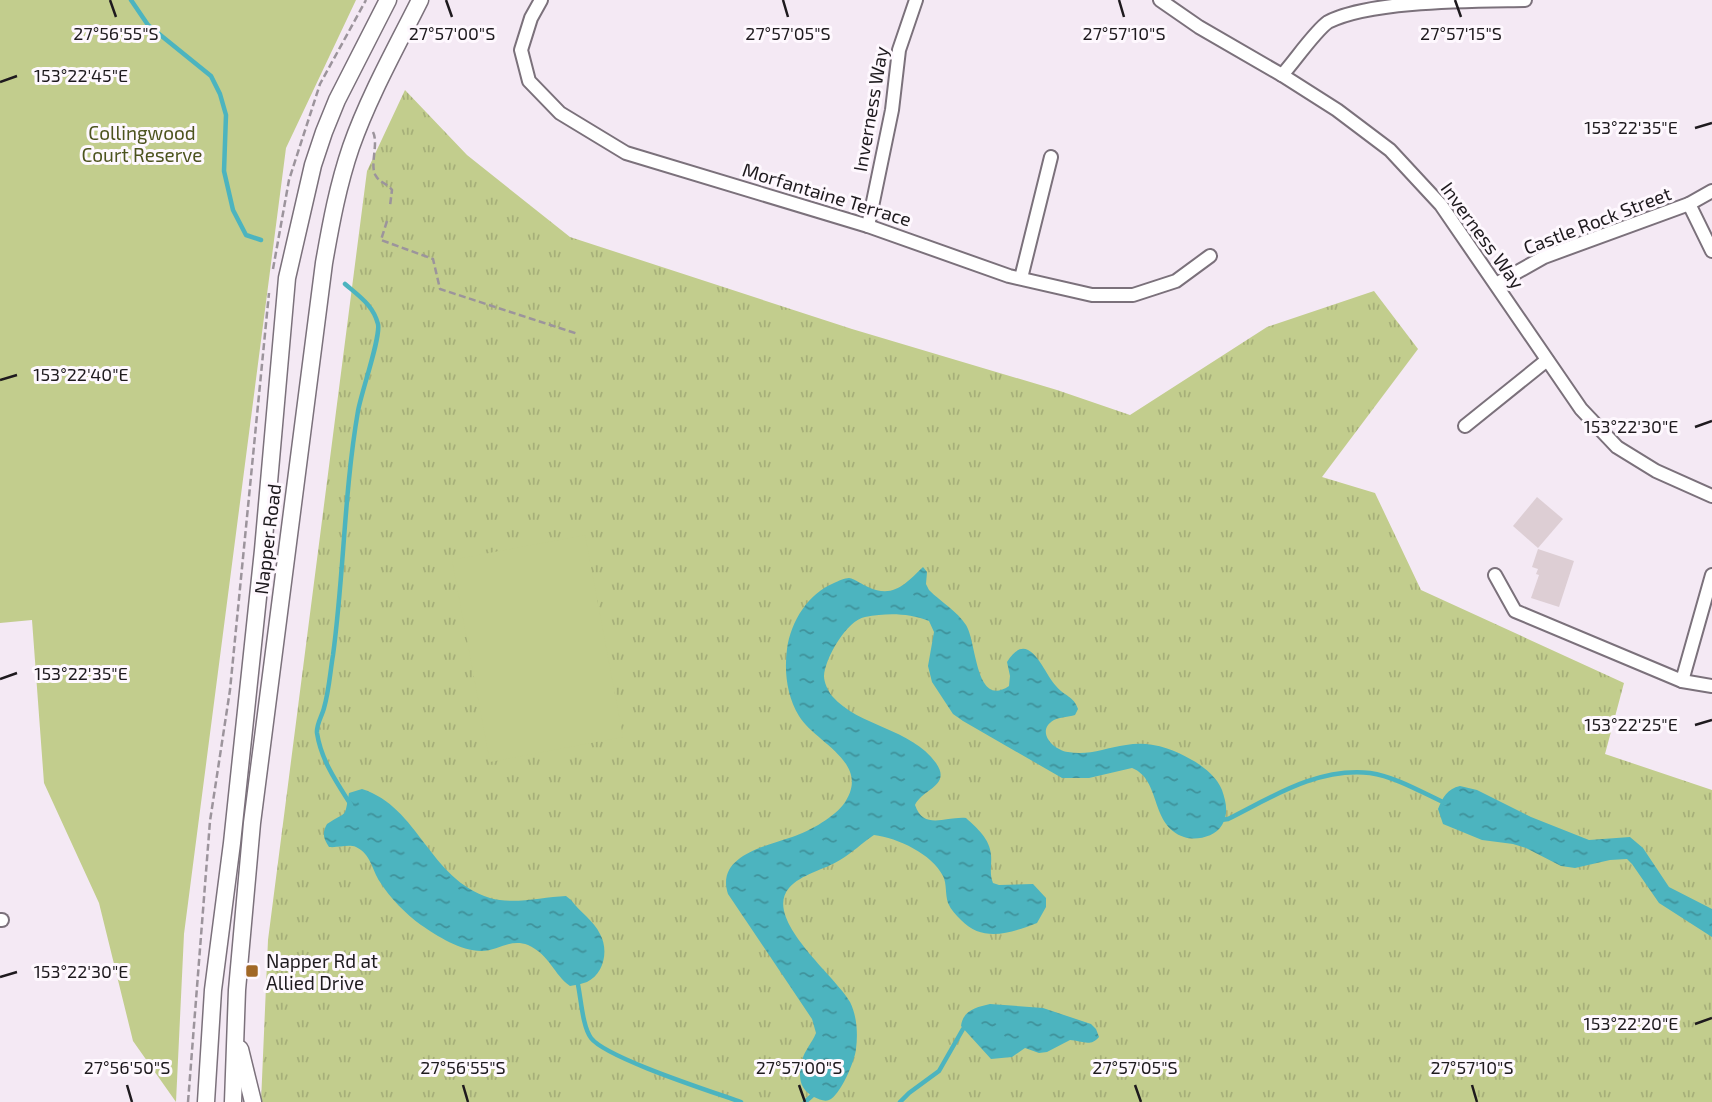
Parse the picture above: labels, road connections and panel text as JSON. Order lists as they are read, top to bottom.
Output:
{
  "streets": {
    "main road": ["Napper Road"],
    "street": ["Inverness Way", "Morfantaine Terrace", "Castle Rock Street"]
  },
  "crossings": [
    ["Inverness Way", "Morfantaine Terrace"],
    ["Inverness Way", "Castle Rock Street"]
  ],
  "parks": ["Collingwood Court Reserve"],
  "places": {
    "transit": ["Napper Rd at Allied Drive"]
  },
  "coordinates": [
    "27°56'55\"S",
    "27°57'00\"S",
    "27°57'05\"S",
    "27°57'10\"S",
    "27°57'15\"S",
    "153°22'45\"E",
    "153°22'35\"E",
    "153°22'40\"E",
    "153°22'30\"E",
    "153°22'25\"E",
    "153°22'20\"E",
    "27°56'50\"S"
  ]
}
